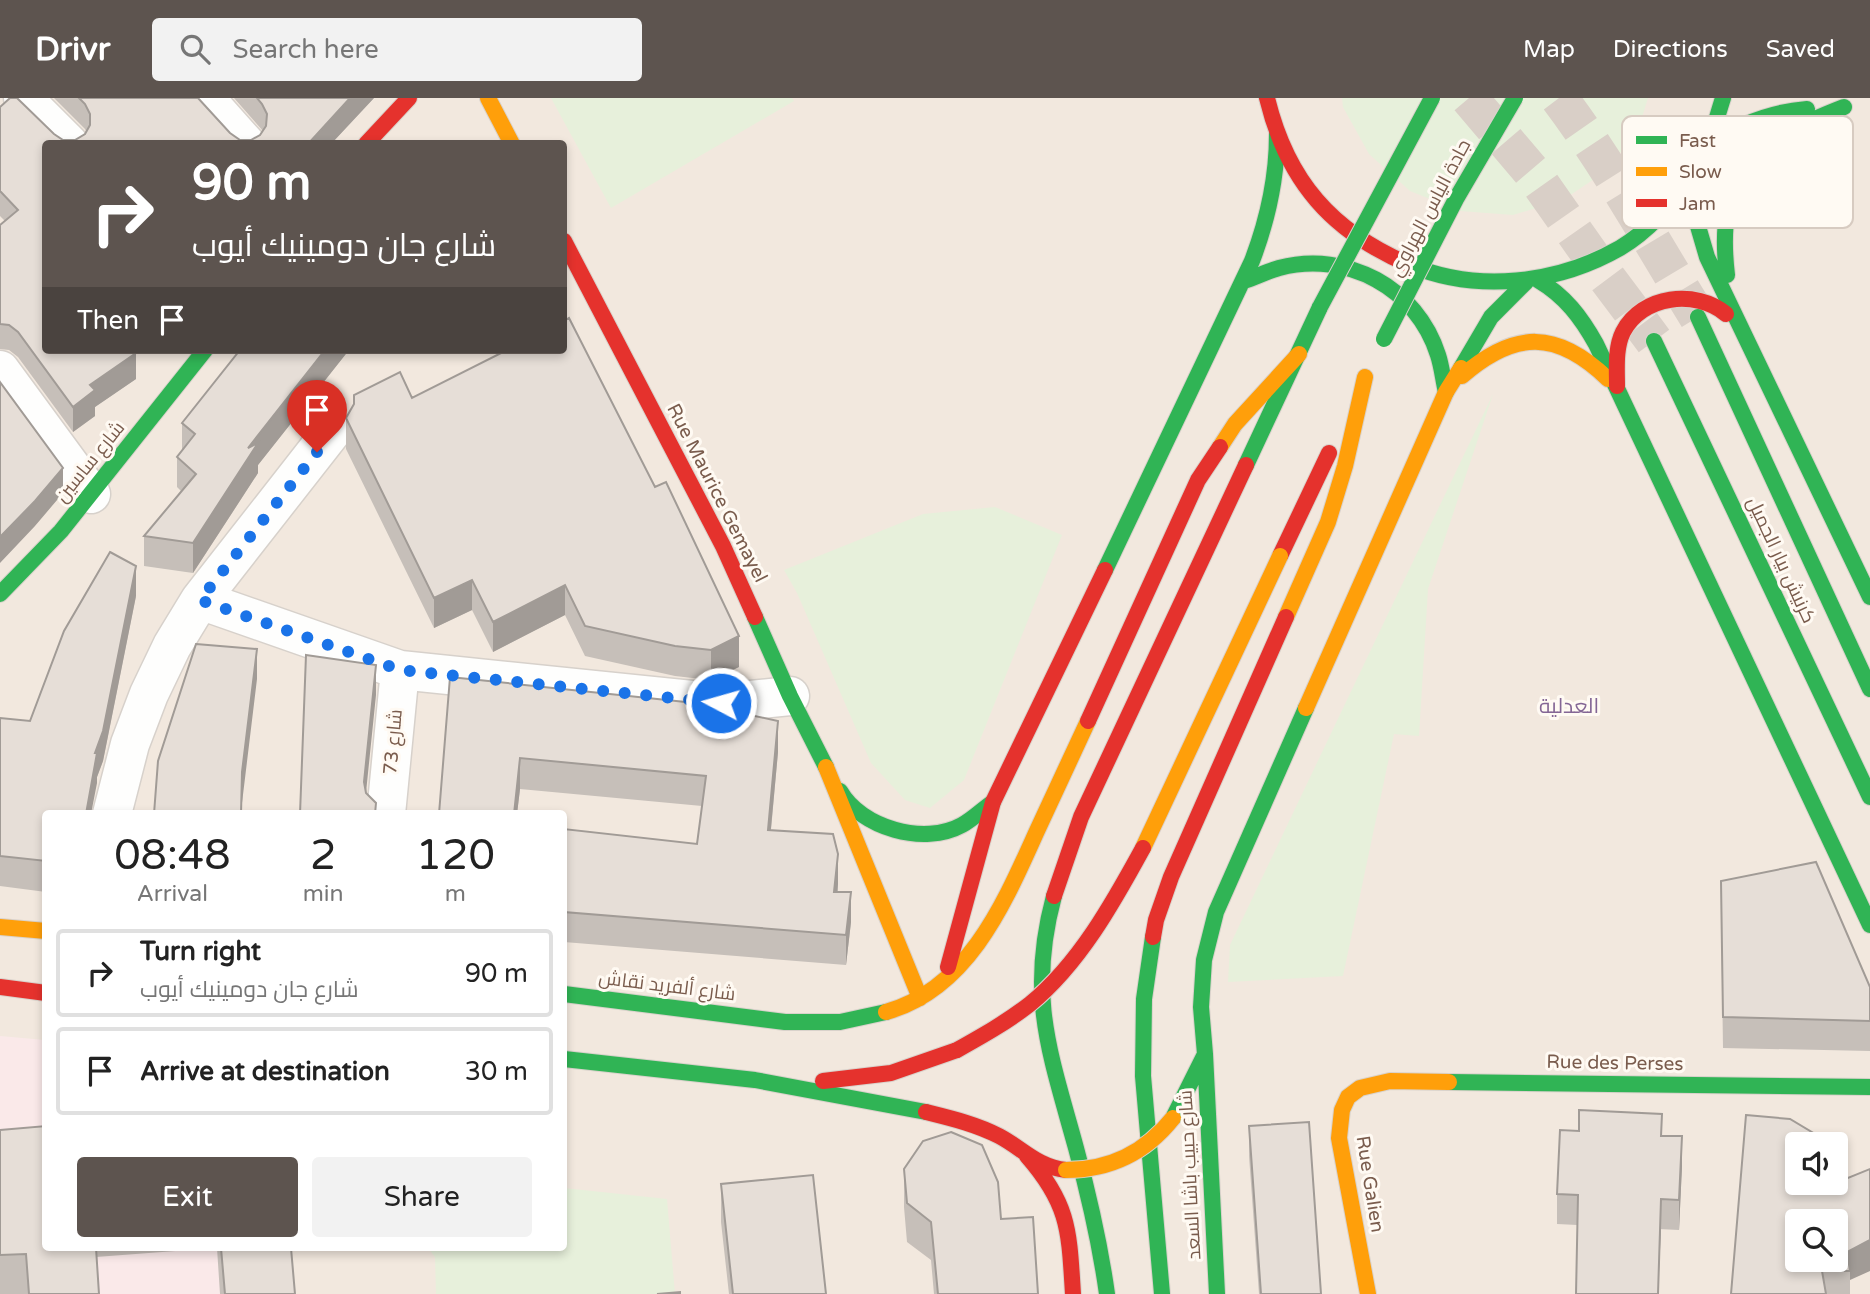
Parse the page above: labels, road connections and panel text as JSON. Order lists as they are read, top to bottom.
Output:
{
  "streets": {
    "main road": [
      "جادة الياس الهراوي",
      "شارع ساسين",
      "Rue Maurice Gemayel",
      "كرنيش بيار الجميل",
      "شارع ألفريد نقاش",
      "Rue des Perses",
      "شارع حبيب باشا السعد",
      "Rue Galien"
    ],
    "street": ["شارع 73"]
  },
  "crossings": [
    ["Rue des Perses", "Rue Galien"]
  ],
  "districts": ["العدلية"],
  "legend": ["Fast", "Slow", "Jam"],
  "page": {
    "header": "Drivr",
    "search": "Search here",
    "nav": ["Map", "Directions", "Saved"],
    "turn": ["90 m", "شارع جان دومينيك أيوب"],
    "then": "Then",
    "eta": [
      "08:48",
      "Arrival",
      "2",
      "min",
      "120",
      "m"
    ],
    "list": [
      {
        "name": "Turn right",
        "note": "شارع جان دومينيك أيوب",
        "value": "90 m"
      },
      {
        "name": "Arrive at destination",
        "value": "30 m"
      }
    ],
    "buttons": ["Exit", "Share"]
  }
}
